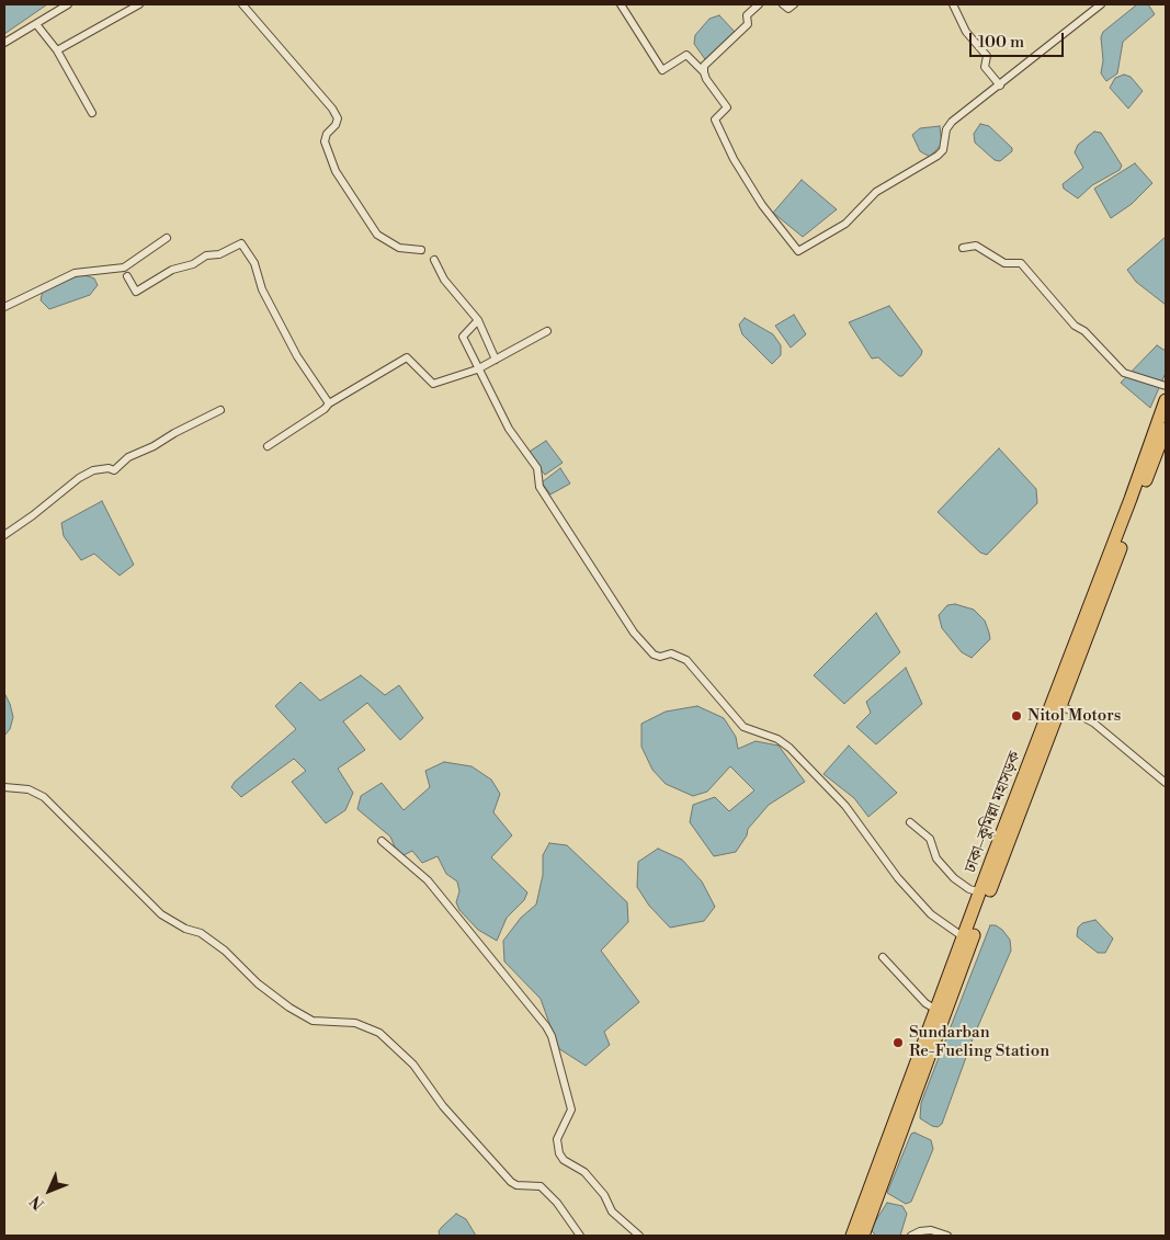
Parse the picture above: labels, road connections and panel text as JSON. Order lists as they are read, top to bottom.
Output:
{
  "streets": {
    "highway": ["ঢাকা–কুমিল্লা মহাসড়ক"]
  },
  "places": ["Nitol Motors", "Sundarban Re-Fueling Station"],
  "scale_bar": "100 m",
  "north": "bottom left"
}
